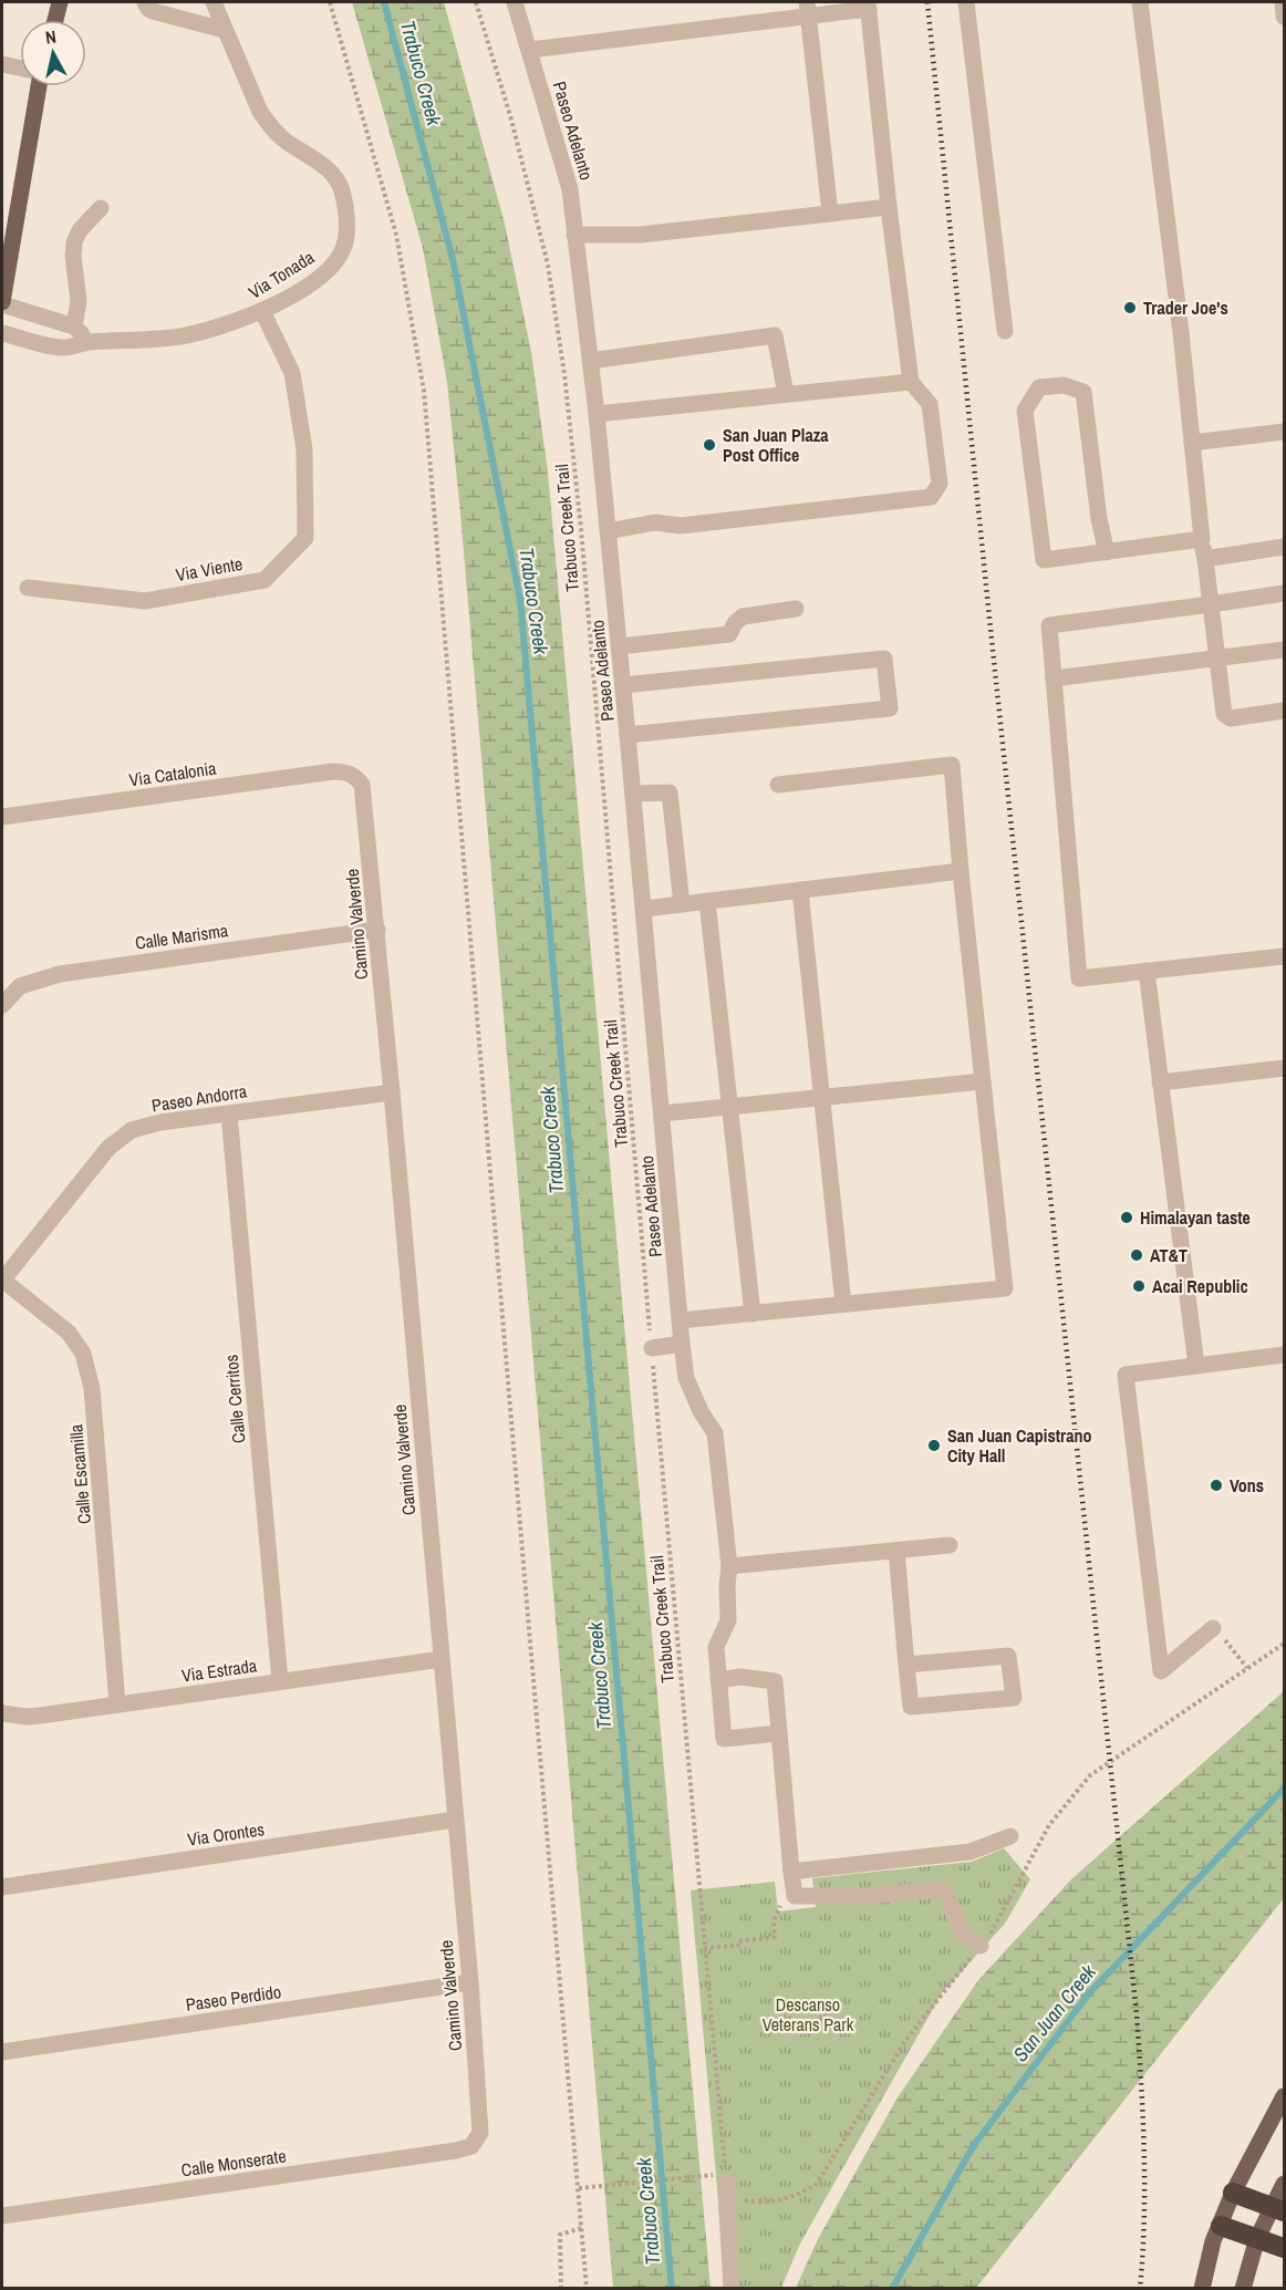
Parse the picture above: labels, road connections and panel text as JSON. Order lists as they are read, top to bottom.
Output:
{
  "streets": {
    "street": [
      "Paseo Adelanto",
      "Via Tonada",
      "Via Viente",
      "Via Catalonia",
      "Camino Valverde",
      "Calle Marisma",
      "Paseo Andorra",
      "Calle Cerritos",
      "Calle Escamilla",
      "Via Estrada",
      "Via Orontes",
      "Paseo Perdido",
      "Calle Monserate"
    ],
    "path": ["Trabuco Creek Trail"]
  },
  "crossings": [
    ["Via Tonada", "Via Viente"],
    ["Via Catalonia", "Camino Valverde"],
    ["Camino Valverde", "Calle Marisma"],
    ["Camino Valverde", "Paseo Andorra"],
    ["Camino Valverde", "Via Estrada"],
    ["Camino Valverde", "Via Orontes"],
    ["Camino Valverde", "Paseo Perdido"],
    ["Camino Valverde", "Calle Monserate"],
    ["Paseo Andorra", "Calle Cerritos"],
    ["Paseo Andorra", "Calle Escamilla"],
    ["Calle Cerritos", "Via Estrada"],
    ["Calle Escamilla", "Via Estrada"]
  ],
  "water": ["Trabuco Creek", "San Juan Creek"],
  "parks": ["Descanso Veterans Park"],
  "places": [
    "Trader Joe's",
    "San Juan Plaza Post Office",
    "Himalayan taste",
    "AT&T",
    "Acai Republic",
    "San Juan Capistrano City Hall",
    "Vons"
  ],
  "north": "top"
}
